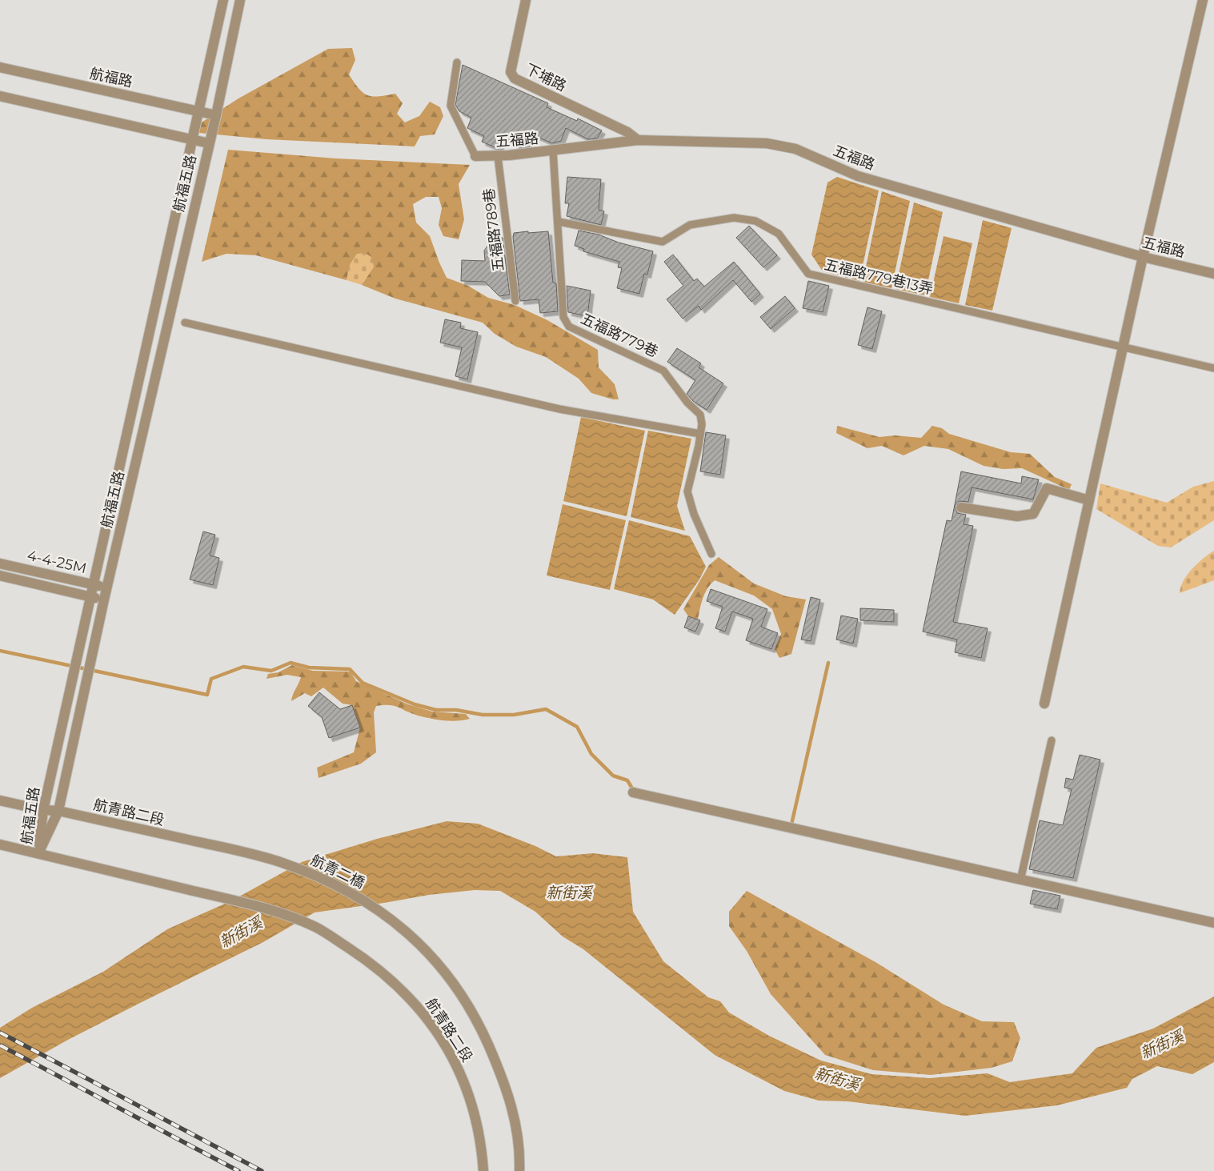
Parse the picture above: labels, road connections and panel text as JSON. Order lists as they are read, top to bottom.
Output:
{
  "streets": {
    "street": [
      "航福路",
      "下埔路",
      "五福路",
      "航福五路",
      "4-4-25M",
      "航青路二段",
      "航青二橋"
    ],
    "lane": ["五福路789巷", "五福路779巷13弄", "五福路779巷"]
  },
  "crossings": [
    ["航福路", "航福五路"],
    ["下埔路", "五福路"],
    ["五福路", "五福路789巷"],
    ["五福路", "五福路779巷"],
    ["航福五路", "4-4-25M"],
    ["航福五路", "航青路二段"],
    ["五福路779巷13弄", "五福路779巷"],
    ["航青路二段", "航青二橋"]
  ],
  "water": ["新街溪"]
}
